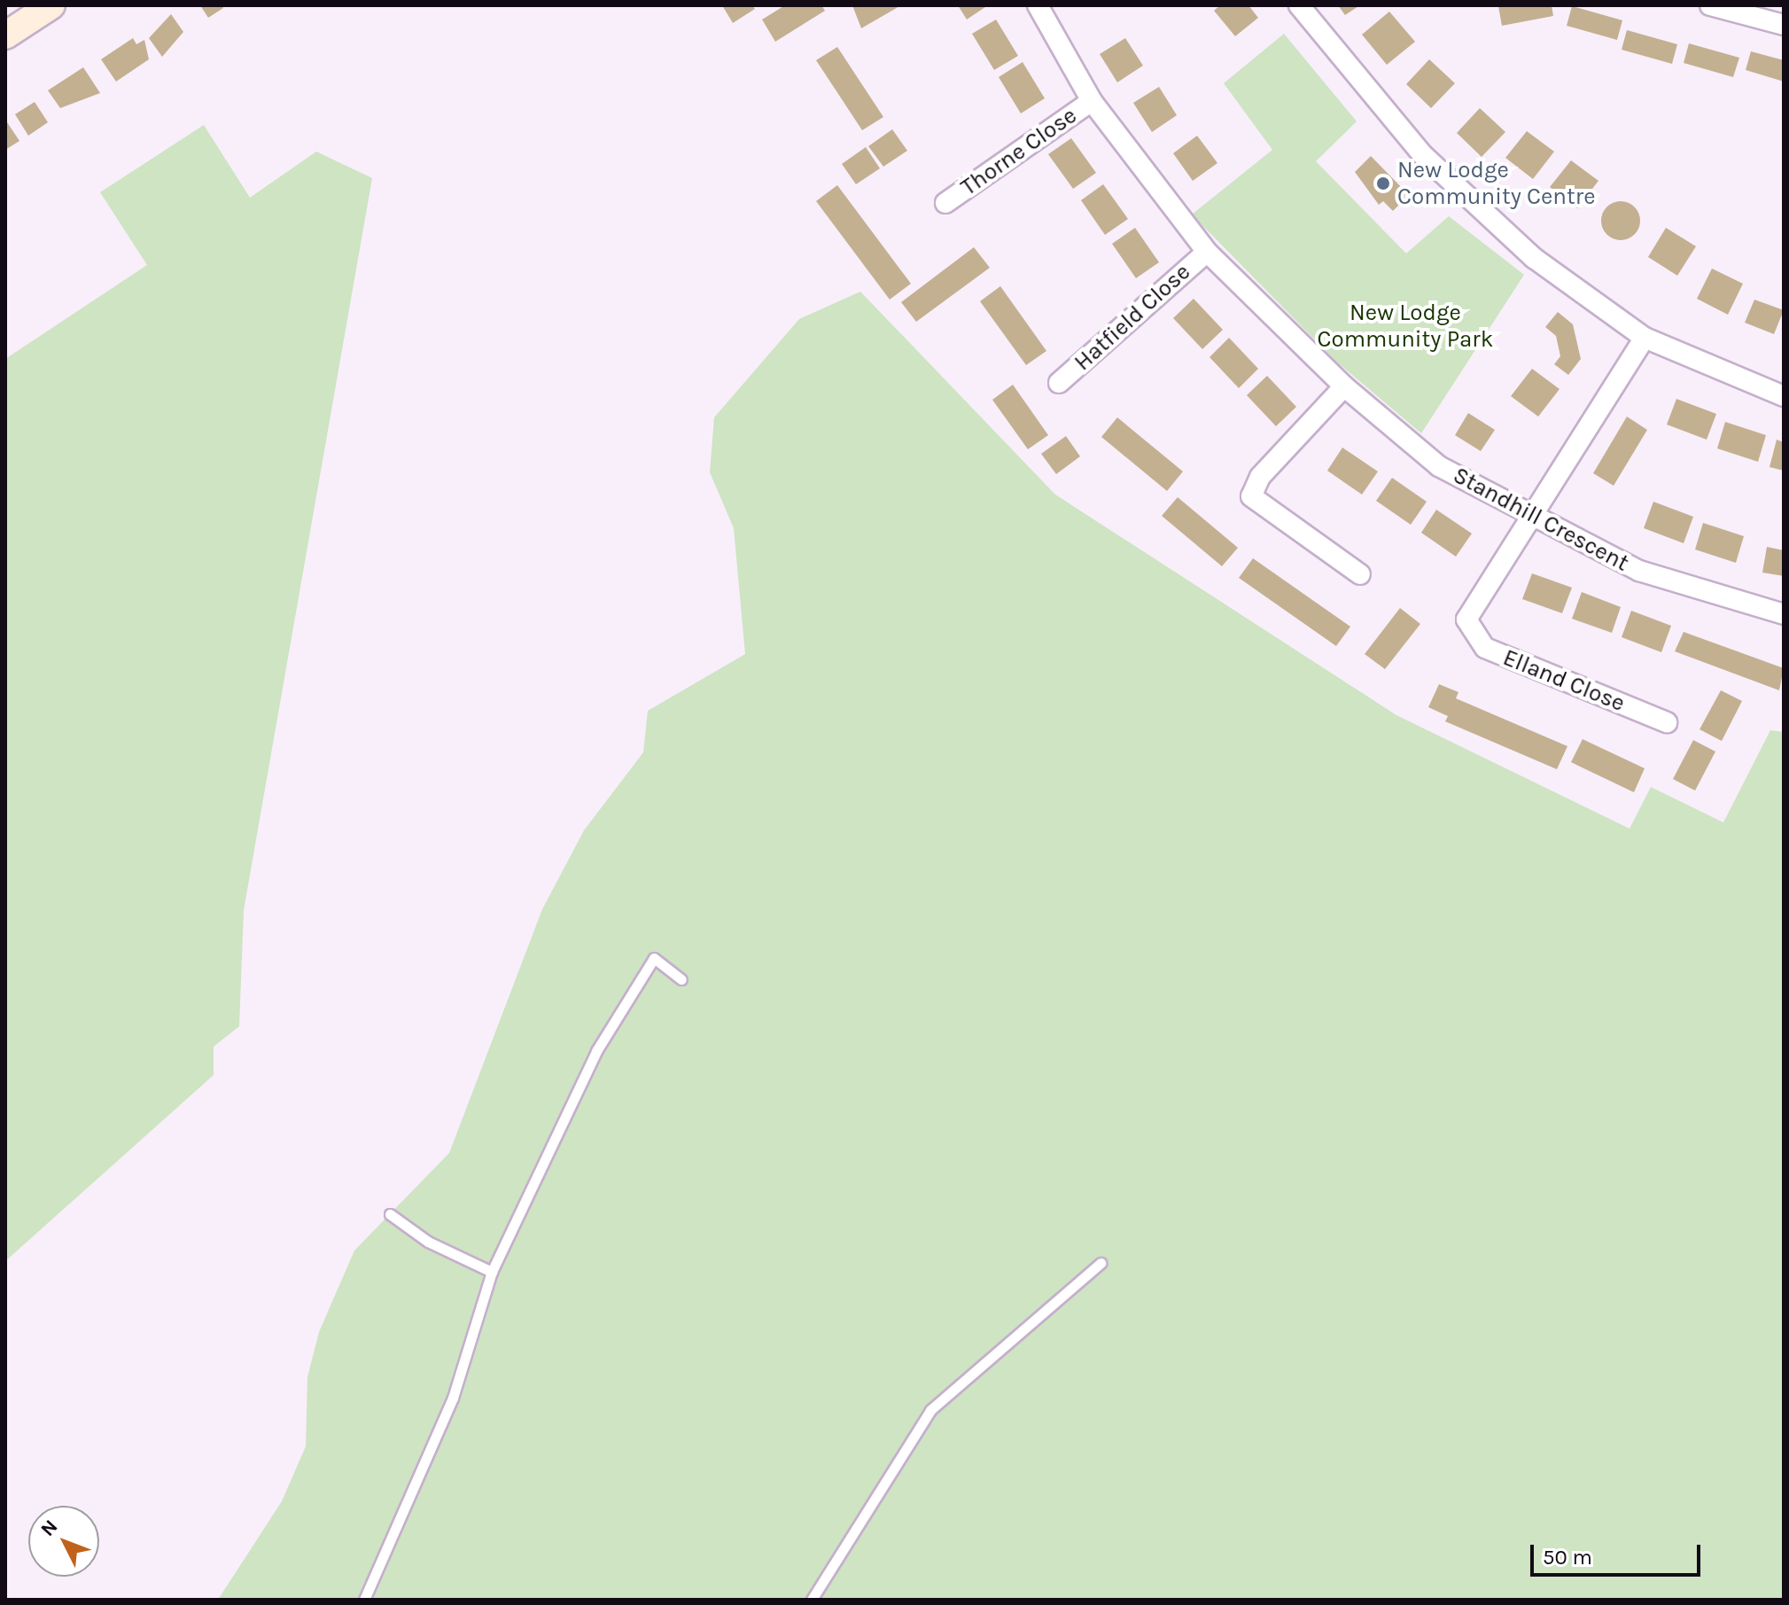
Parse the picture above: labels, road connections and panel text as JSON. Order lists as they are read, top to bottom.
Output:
{
  "streets": {
    "street": [
      "Thorne Close",
      "Hatfield Close",
      "Standhill Crescent",
      "Elland Close"
    ]
  },
  "crossings": [
    ["Thorne Close", "Standhill Crescent"],
    ["Hatfield Close", "Standhill Crescent"],
    ["Standhill Crescent", "Elland Close"]
  ],
  "parks": ["New Lodge Community Park"],
  "places": ["New Lodge Community Centre"],
  "scale_bar": "50 m",
  "north": "top left"
}
